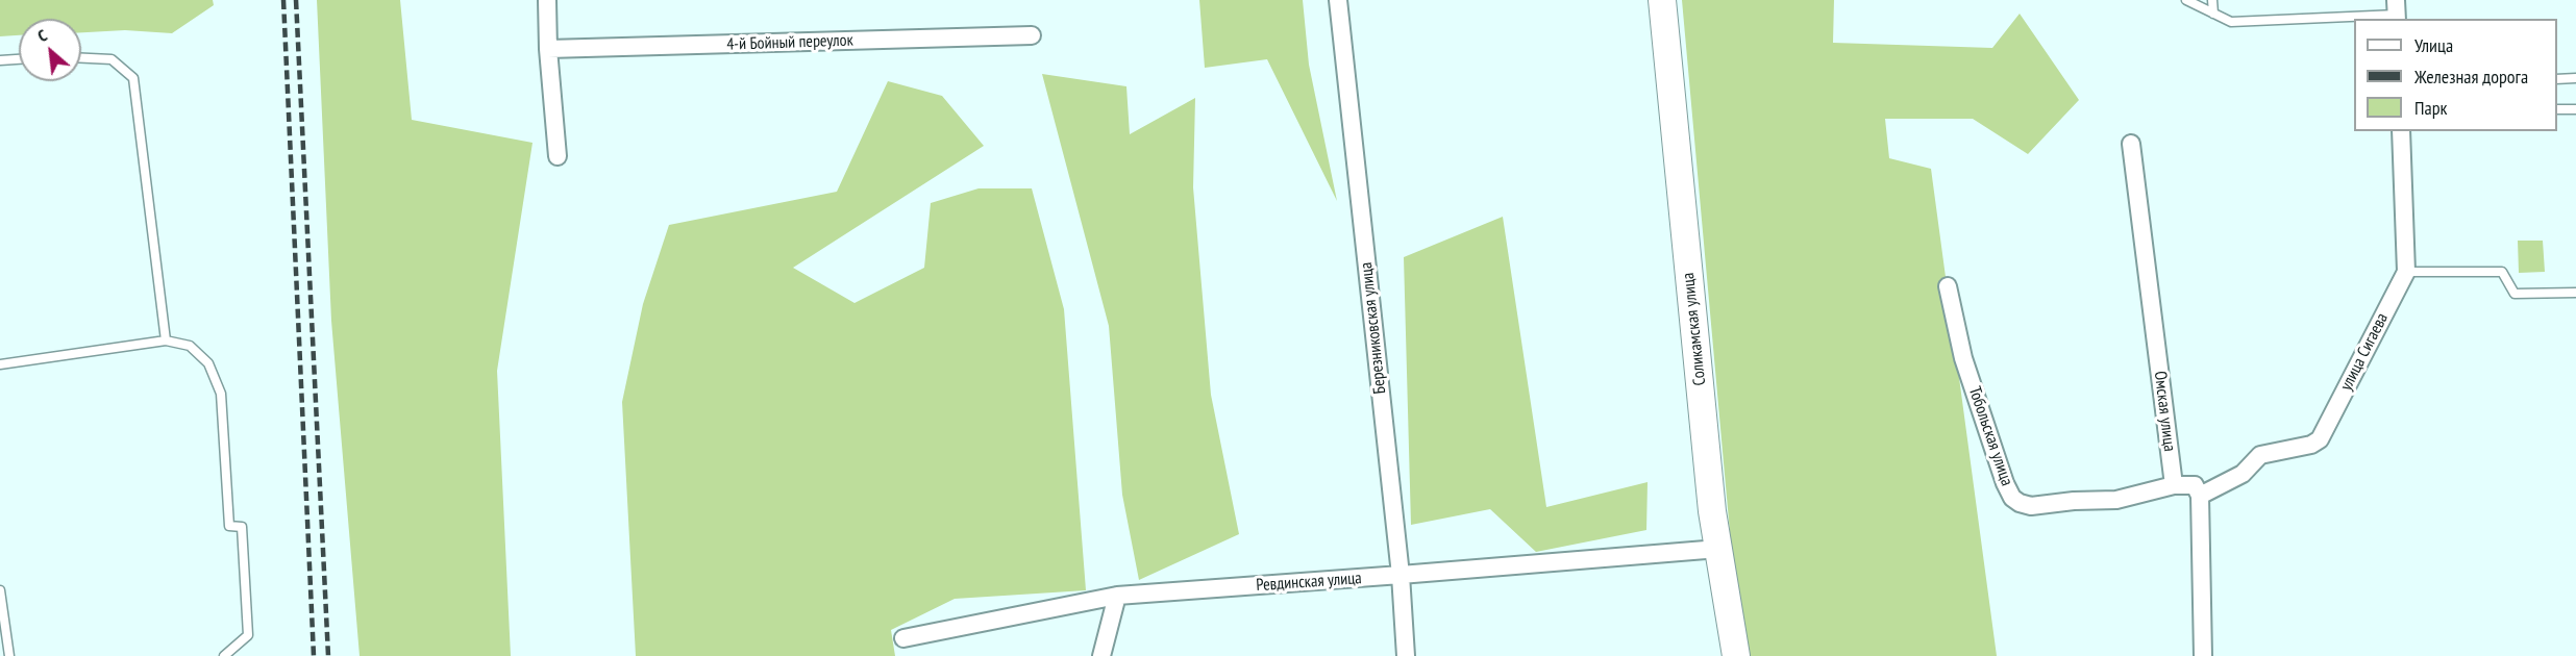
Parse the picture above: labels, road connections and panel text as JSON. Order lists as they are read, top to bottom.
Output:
{
  "streets": {
    "main road": ["Соликамская улица"],
    "street": [
      "4-й Бойный переулок",
      "Березниковская улица",
      "улица Сигаева",
      "Омская улица",
      "Тобольская улица",
      "Ревдинская улица"
    ]
  },
  "crossings": [
    ["Березниковская улица", "Ревдинская улица"],
    ["Соликамская улица", "Ревдинская улица"],
    ["Омская улица", "Тобольская улица"]
  ],
  "legend": ["Улица", "Железная дорога", "Парк"],
  "north": "top left"
}
